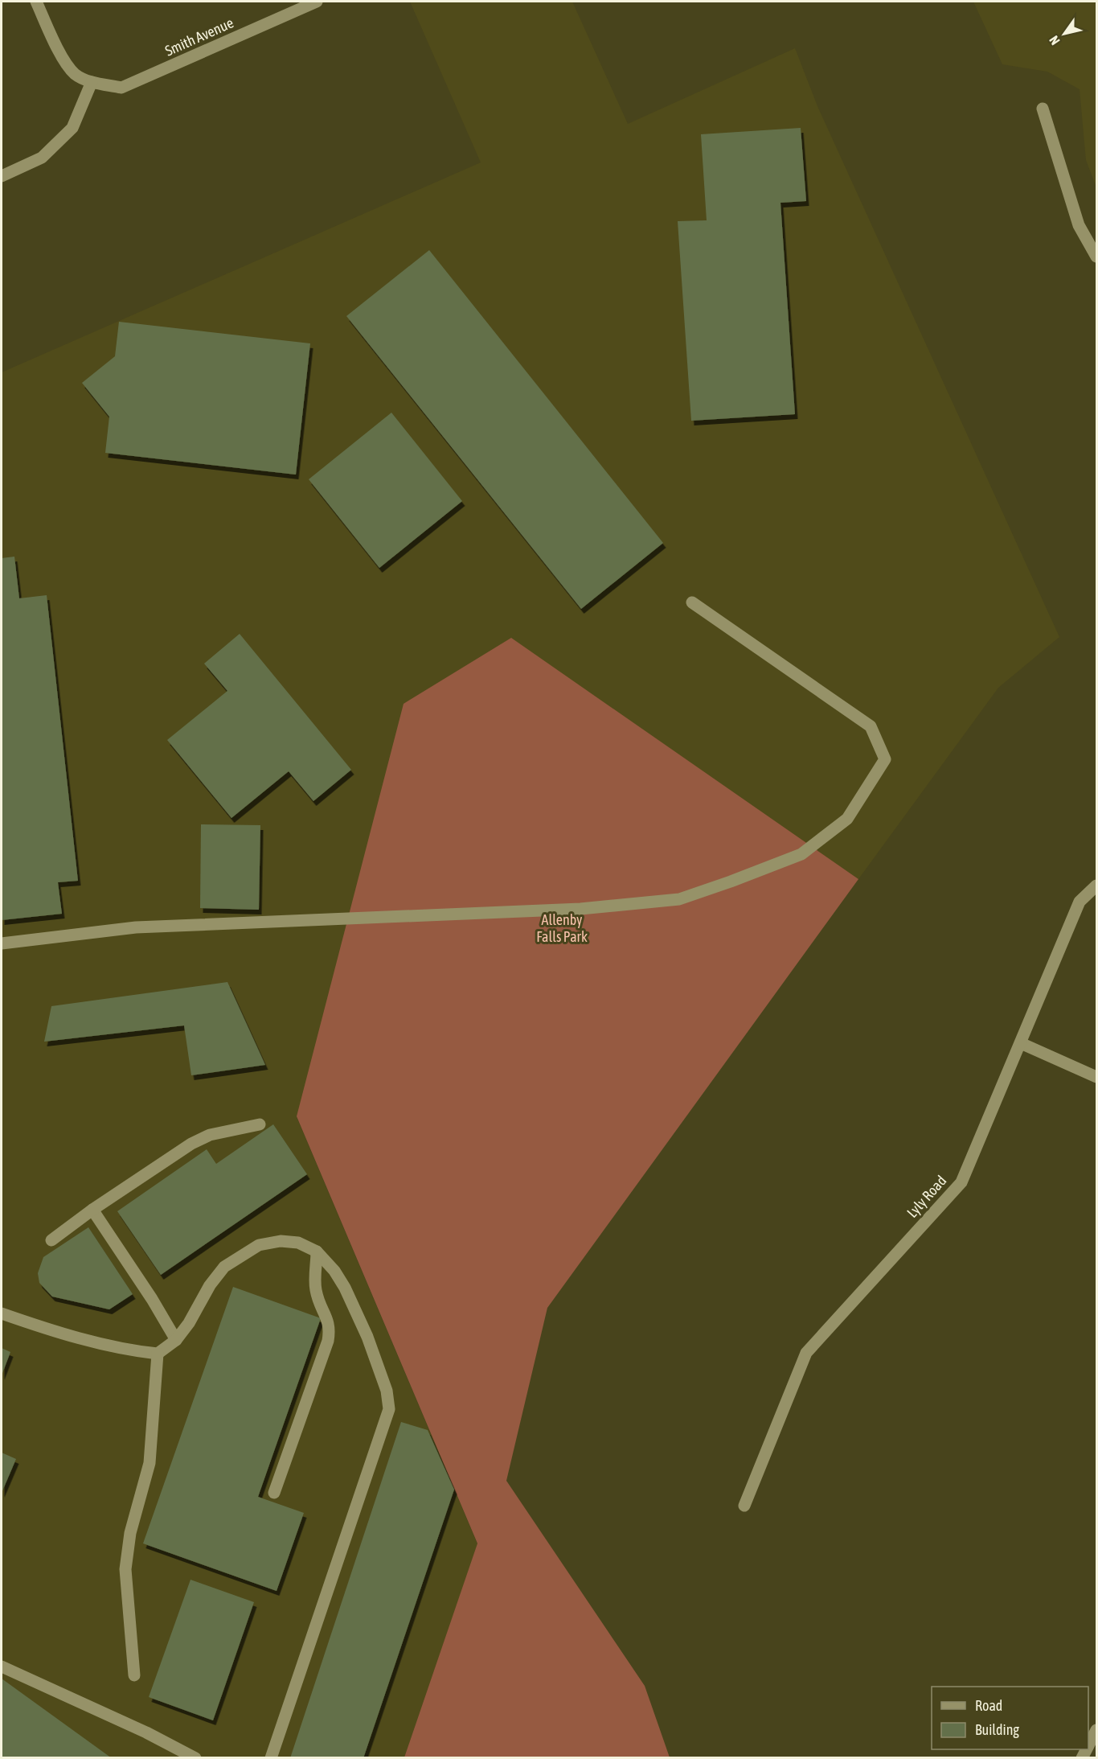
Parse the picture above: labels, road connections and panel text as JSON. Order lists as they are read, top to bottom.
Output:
{
  "streets": {
    "street": ["Smith Avenue", "Lyly Road"]
  },
  "parks": ["Allenby Falls Park"],
  "legend": ["Road", "Building"],
  "north": "bottom left"
}
